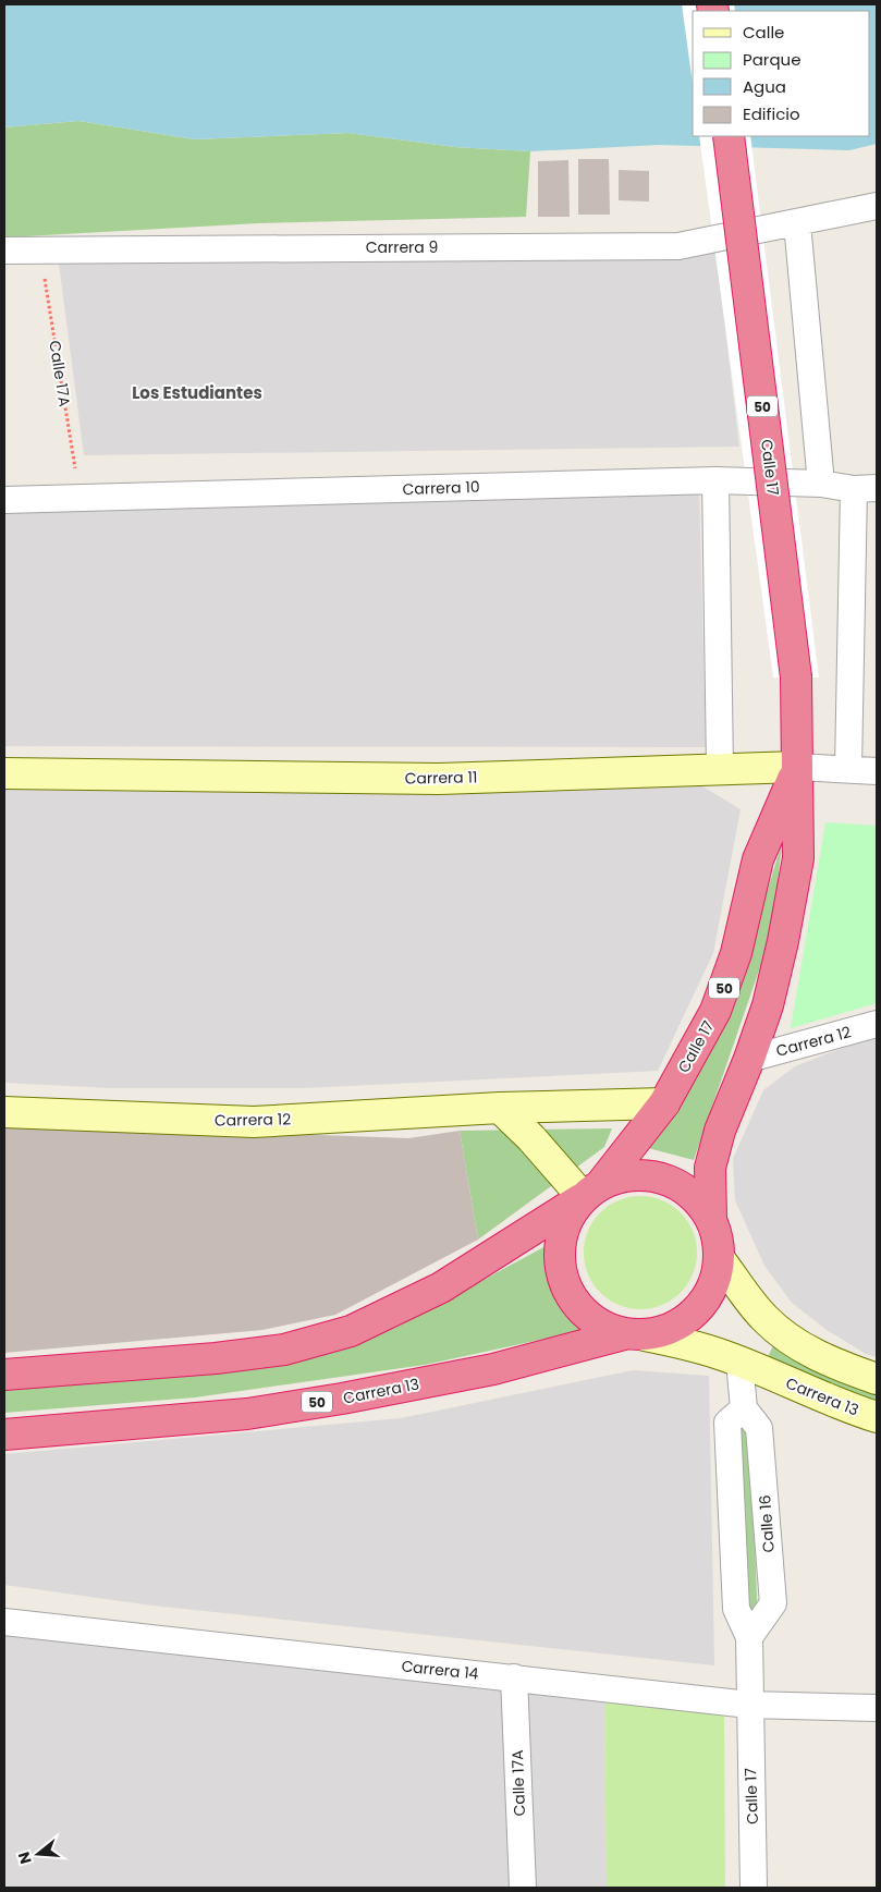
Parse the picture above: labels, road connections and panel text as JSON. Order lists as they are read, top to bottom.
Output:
{
  "streets": {
    "highway": ["50", "Calle 17", "Carrera 13"],
    "street": [
      "Carrera 9",
      "Calle 17A",
      "Carrera 10",
      "Carrera 11",
      "Carrera 12",
      "Calle 16",
      "Carrera 14"
    ]
  },
  "crossings": [
    ["Carrera 9", "Calle 17A"],
    ["Calle 17A", "Carrera 10"],
    ["Calle 17A", "Carrera 14"],
    ["50", "Calle 17"],
    ["50", "Carrera 13"],
    ["Calle 17", "Carrera 11"],
    ["Calle 17", "Carrera 12"],
    ["Calle 17", "Carrera 13"],
    ["Calle 17", "Carrera 14"]
  ],
  "districts": ["Los Estudiantes"],
  "legend": [
    "Calle",
    "Parque",
    "Agua",
    "Edificio"
  ],
  "north": "left"
}
